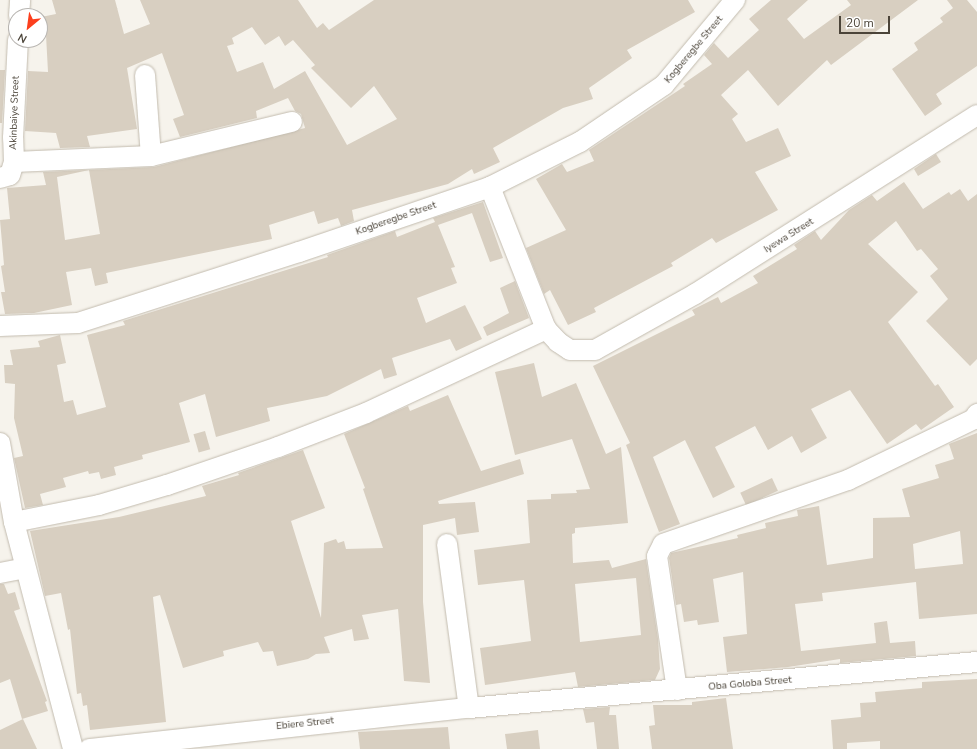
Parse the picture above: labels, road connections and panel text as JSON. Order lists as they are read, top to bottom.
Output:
{
  "streets": {
    "street": [
      "Kogberegbe Street",
      "Akinbaiye Street",
      "Iyewa Street",
      "Oba Goloba Street",
      "Ebiere Street"
    ]
  },
  "crossings": [
    ["Oba Goloba Street", "Ebiere Street"]
  ],
  "scale_bar": "20 m",
  "north": "bottom left"
}
